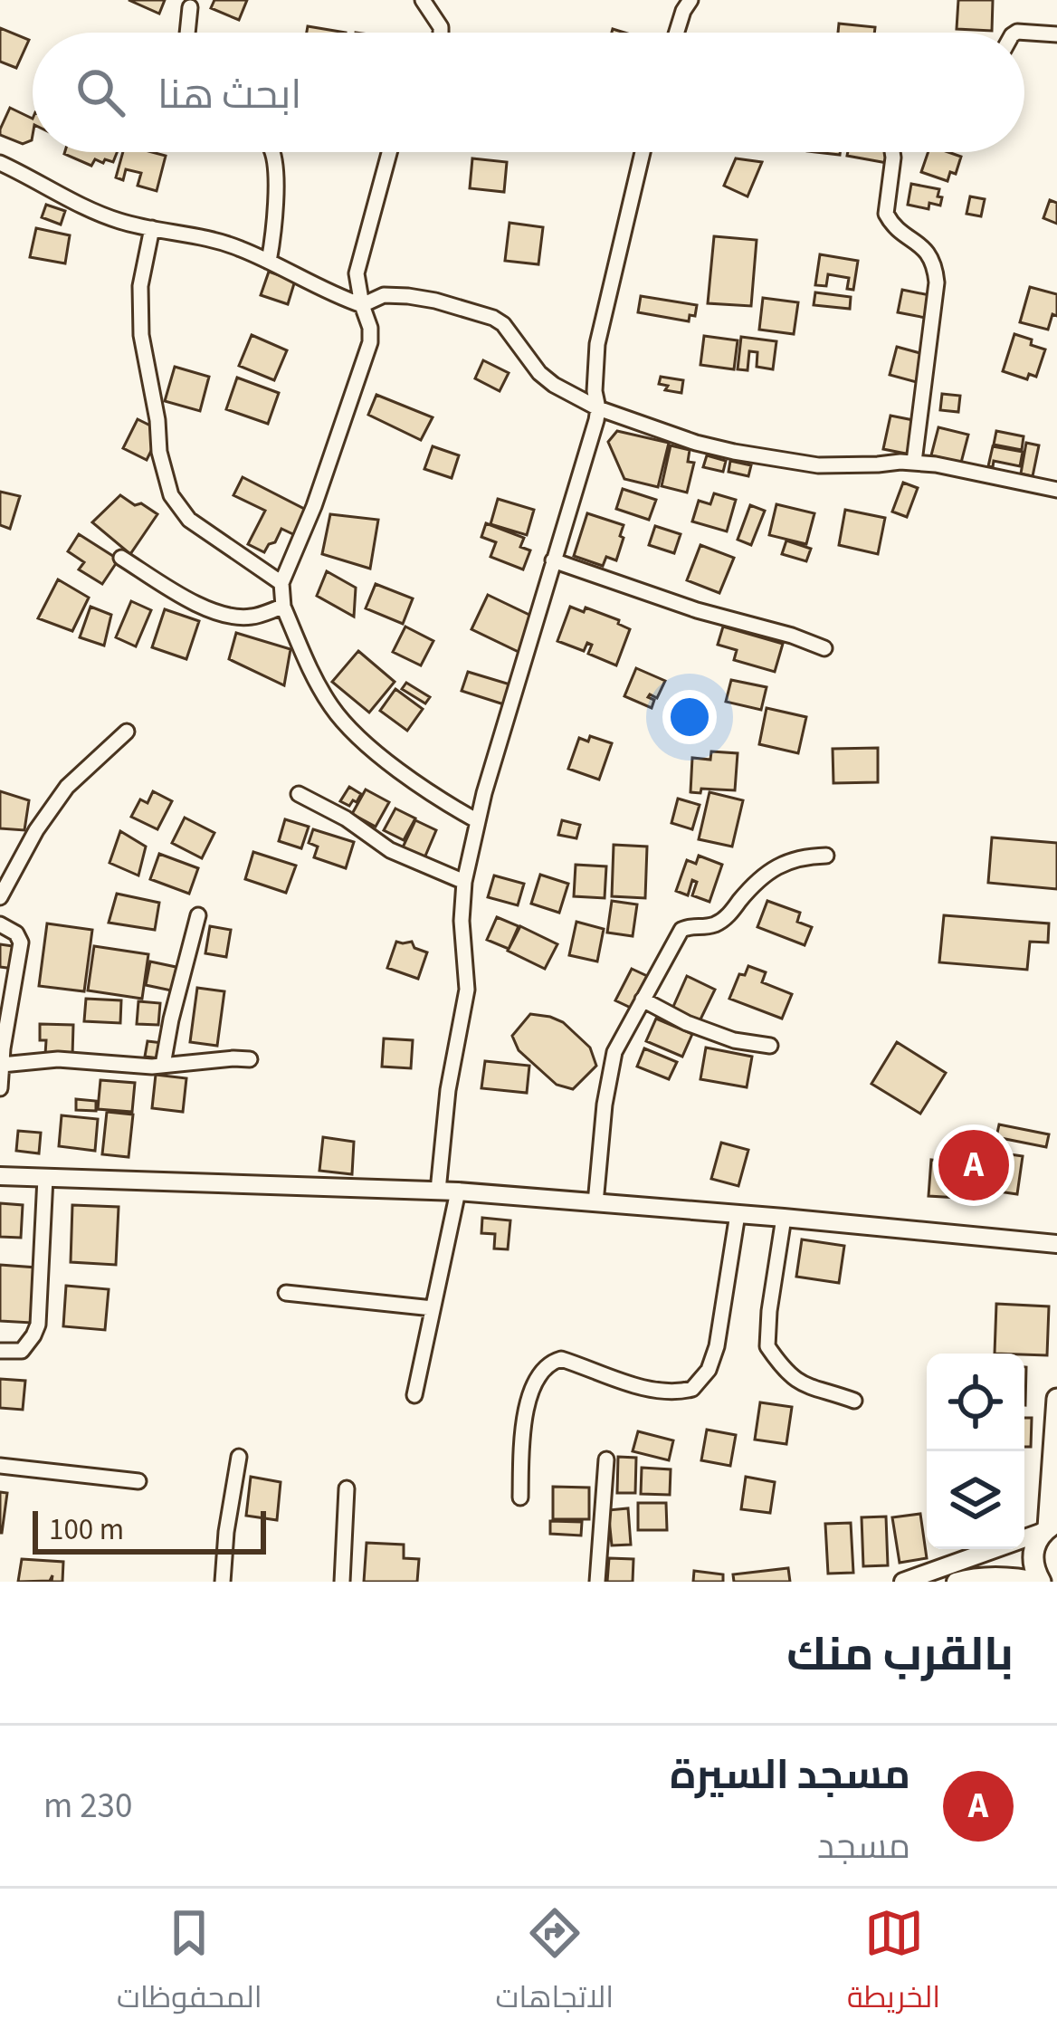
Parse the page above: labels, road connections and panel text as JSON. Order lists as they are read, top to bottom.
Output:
{
  "scale_bar": "100 m",
  "page": {
    "search": "ابحث هنا",
    "pins": "A",
    "scale": "100 m",
    "heading": "بالقرب منك",
    "list": [
      {
        "mark": "A",
        "name": "مسجد السيرة",
        "note": "مسجد",
        "value": "230 m"
      }
    ],
    "nav": ["الخريطة", "الاتجاهات", "المحفوظات"]
  }
}
